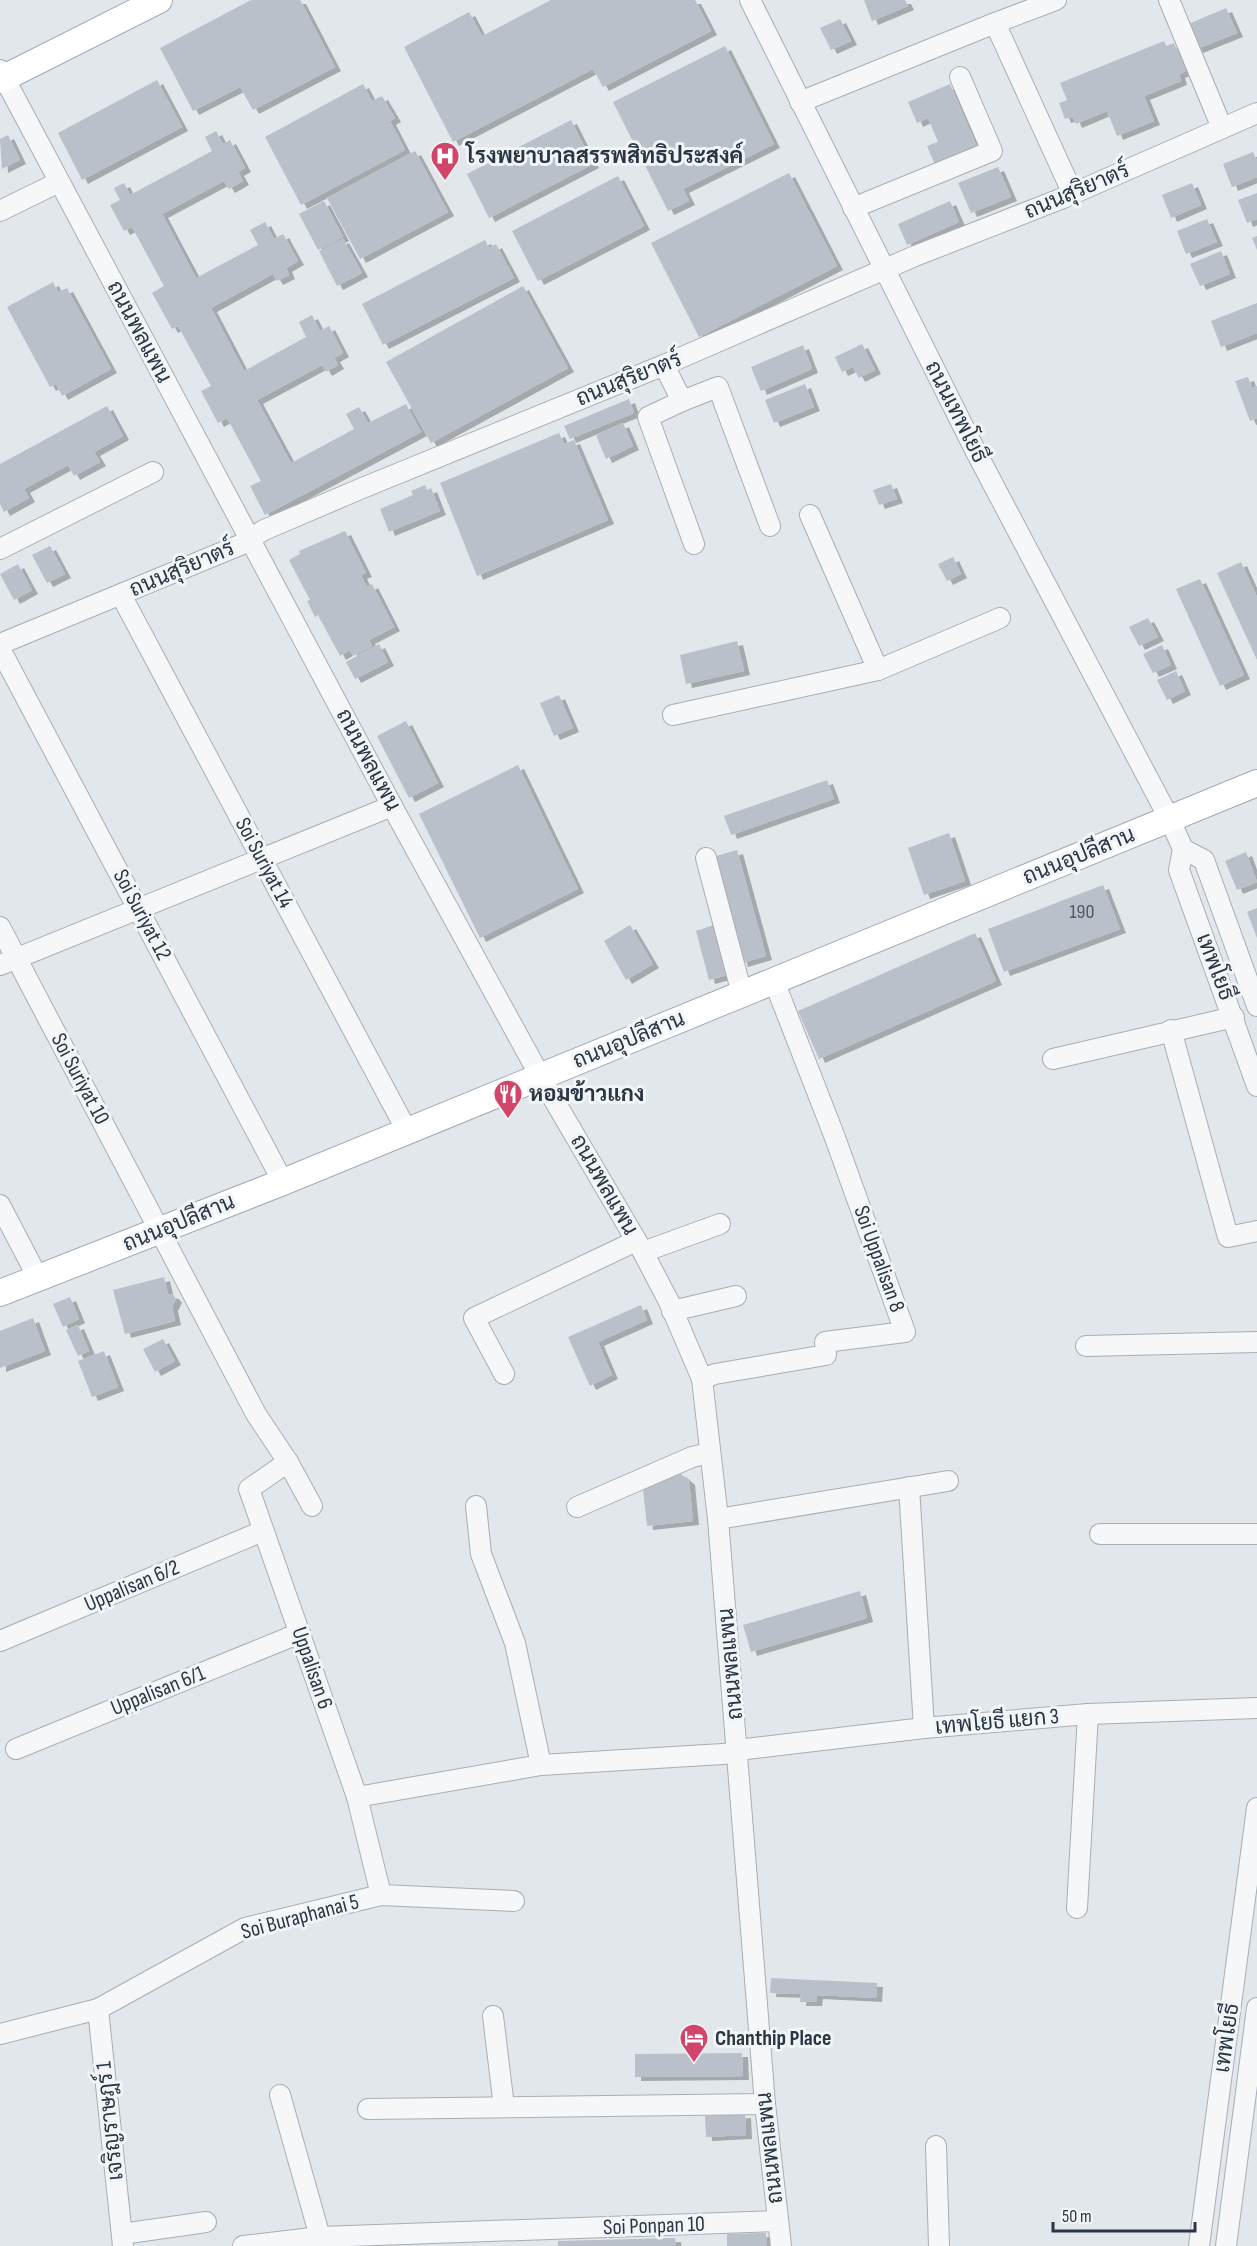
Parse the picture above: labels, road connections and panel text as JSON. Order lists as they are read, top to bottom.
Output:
{
  "streets": {
    "main road": ["ถนนอุปลีสาน"],
    "street": [
      "ถนนสุริยาตร์",
      "ถนนพลแพน",
      "ถนนเทพโยธี",
      "Soi Suriyat 14",
      "Soi Suriyat 12",
      "เทพโยธี",
      "Soi Suriyat 10",
      "Soi Uppalisan 8",
      "Uppalisan 6/2",
      "Uppalisan 6",
      "Uppalisan 6/1",
      "เทพโยธี แยก 3",
      "Soi Buraphanai 5",
      "เจริญราษฎร์ 1",
      "Soi Ponpan 10"
    ]
  },
  "crossings": [
    ["ถนนสุริยาตร์", "ถนนพลแพน"],
    ["ถนนสุริยาตร์", "ถนนเทพโยธี"],
    ["ถนนสุริยาตร์", "Soi Suriyat 14"],
    ["ถนนพลแพน", "ถนนอุปลีสาน"],
    ["ถนนพลแพน", "Soi Uppalisan 8"],
    ["ถนนพลแพน", "เทพโยธี แยก 3"],
    ["ถนนพลแพน", "Soi Ponpan 10"],
    ["ถนนเทพโยธี", "ถนนอุปลีสาน"],
    ["ถนนเทพโยธี", "เทพโยธี"],
    ["ถนนอุปลีสาน", "Soi Suriyat 14"],
    ["ถนนอุปลีสาน", "Soi Suriyat 12"],
    ["ถนนอุปลีสาน", "เทพโยธี"],
    ["ถนนอุปลีสาน", "Soi Suriyat 10"],
    ["ถนนอุปลีสาน", "Soi Uppalisan 8"],
    ["Uppalisan 6/2", "Uppalisan 6"],
    ["Uppalisan 6", "Uppalisan 6/1"],
    ["Uppalisan 6", "เทพโยธี แยก 3"],
    ["Uppalisan 6", "Soi Buraphanai 5"],
    ["Soi Buraphanai 5", "เจริญราษฎร์ 1"]
  ],
  "places": {
    "hospital": ["โรงพยาบาลสรรพสิทธิประสงค์"],
    "restaurant": ["หอมข้าวแกง"],
    "hotel": ["Chanthip Place"]
  },
  "house_numbers": ["190"],
  "scale_bar": "50 m"
}
